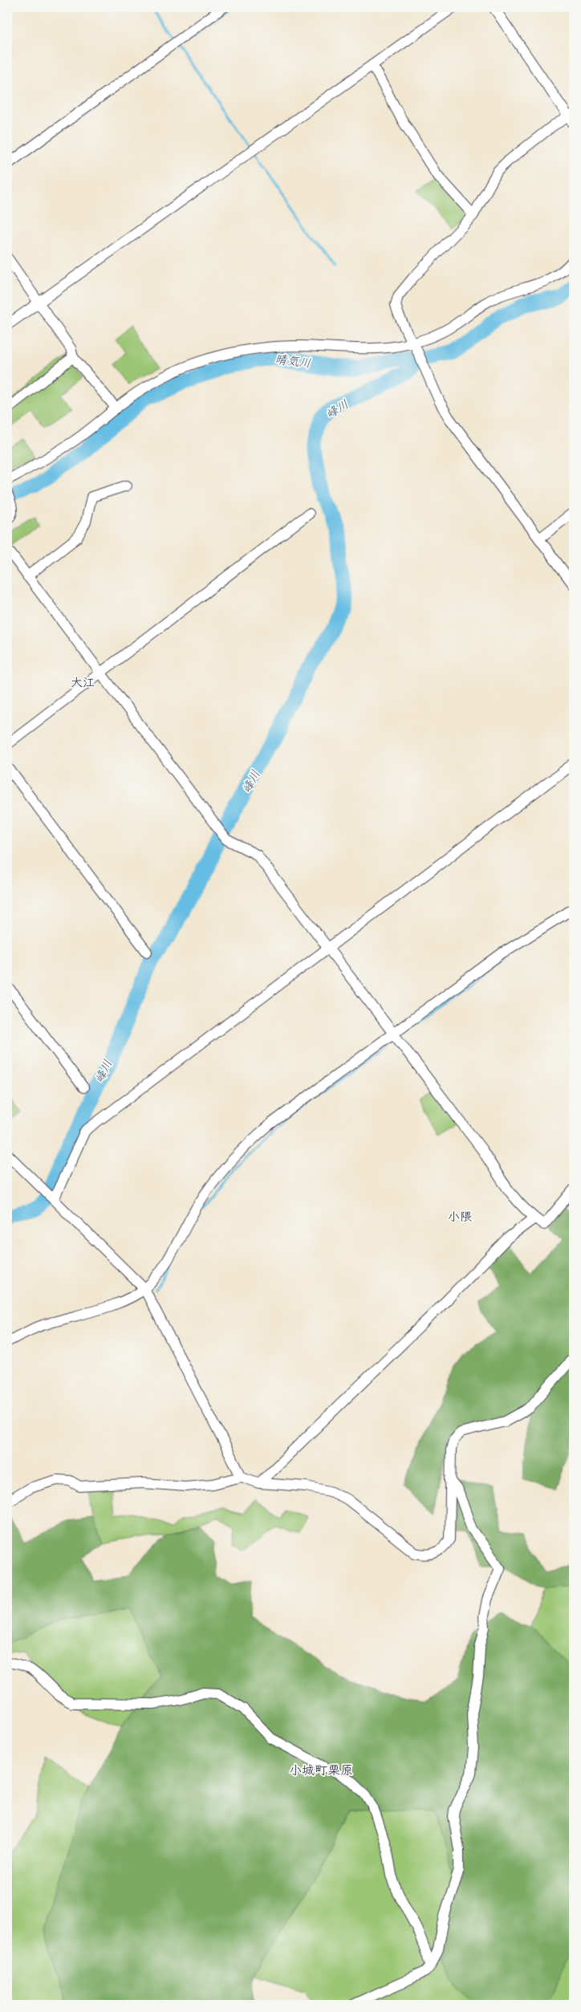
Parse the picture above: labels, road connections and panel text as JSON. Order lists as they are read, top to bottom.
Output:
{
  "districts": ["大江", "小隈", "小城町栗原"],
  "water": ["晴気川", "峰川"]
}
